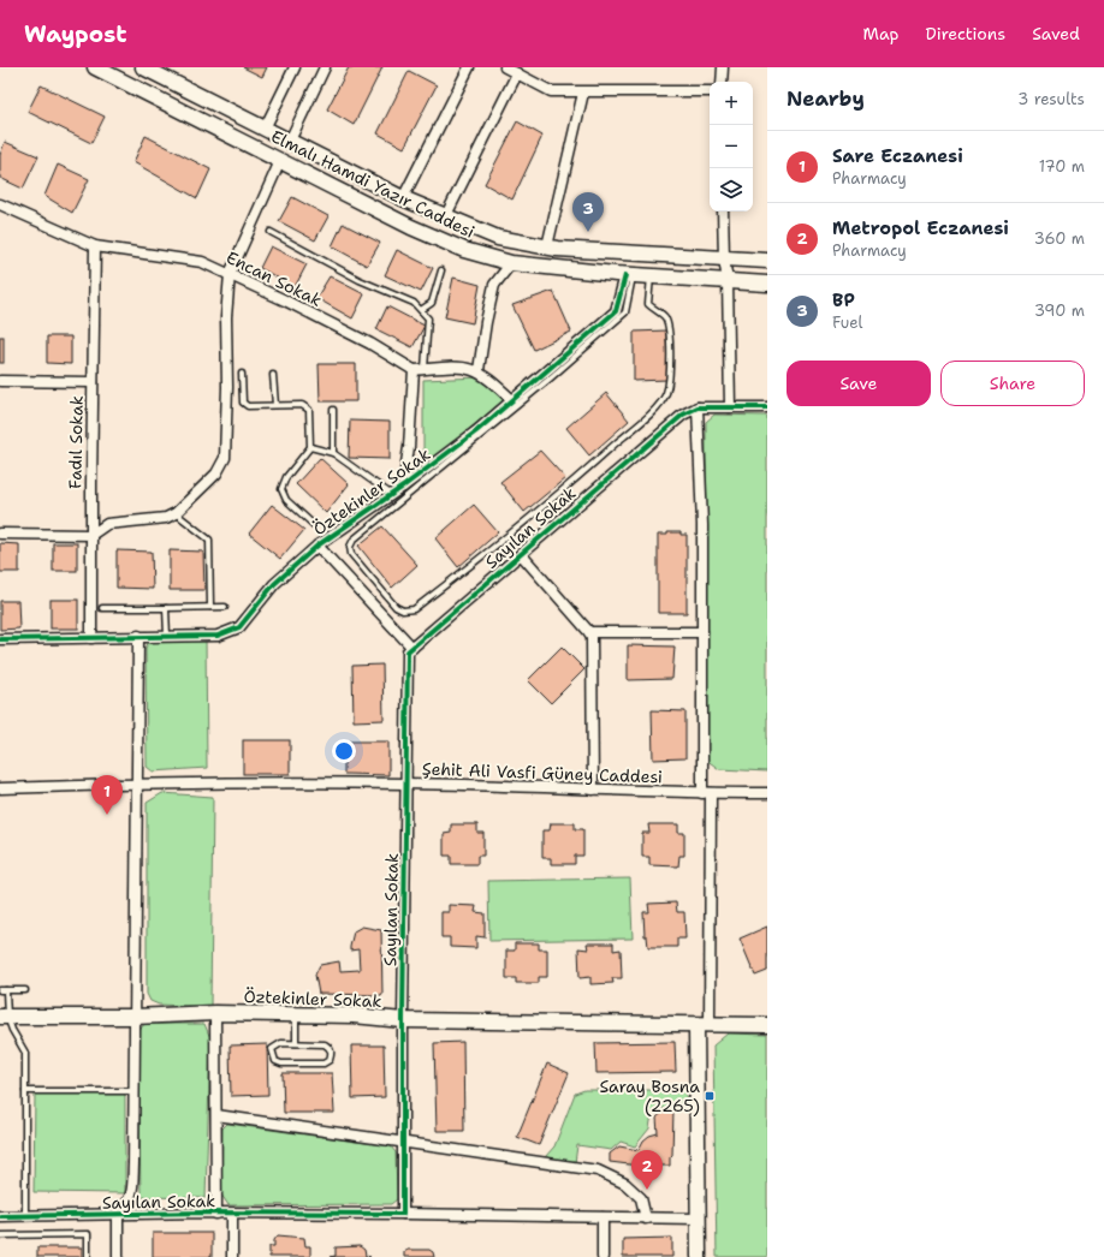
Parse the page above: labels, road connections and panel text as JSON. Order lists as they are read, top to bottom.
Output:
{
  "streets": {
    "main road": ["Elmalı Hamdi Yazır Caddesi", "Öztekinler Sokak"],
    "street": [
      "Encan Sokak",
      "Fadıl Sokak",
      "Sayılan Sokak",
      "Şehit Ali Vasfi Güney Caddesi"
    ]
  },
  "crossings": [
    ["Elmalı Hamdi Yazır Caddesi", "Öztekinler Sokak"],
    ["Encan Sokak", "Fadıl Sokak"],
    ["Fadıl Sokak", "Öztekinler Sokak"],
    ["Öztekinler Sokak", "Sayılan Sokak"],
    ["Sayılan Sokak", "Şehit Ali Vasfi Güney Caddesi"]
  ],
  "places": {
    "transit": ["Saray Bosna (2265)"]
  },
  "page": {
    "header": "Waypost",
    "nav": ["Map", "Directions", "Saved"],
    "heading": ["Nearby", "3 results"],
    "map_buttons": ["+", "−"],
    "list": [
      {
        "mark": "1",
        "name": "Sare Eczanesi",
        "note": "Pharmacy",
        "value": "170 m"
      },
      {
        "mark": "2",
        "name": "Metropol Eczanesi",
        "note": "Pharmacy",
        "value": "360 m"
      },
      {
        "mark": "3",
        "name": "BP",
        "note": "Fuel",
        "value": "390 m"
      }
    ],
    "pins": ["3", "1", "2"],
    "buttons": ["Save", "Share"]
  }
}
